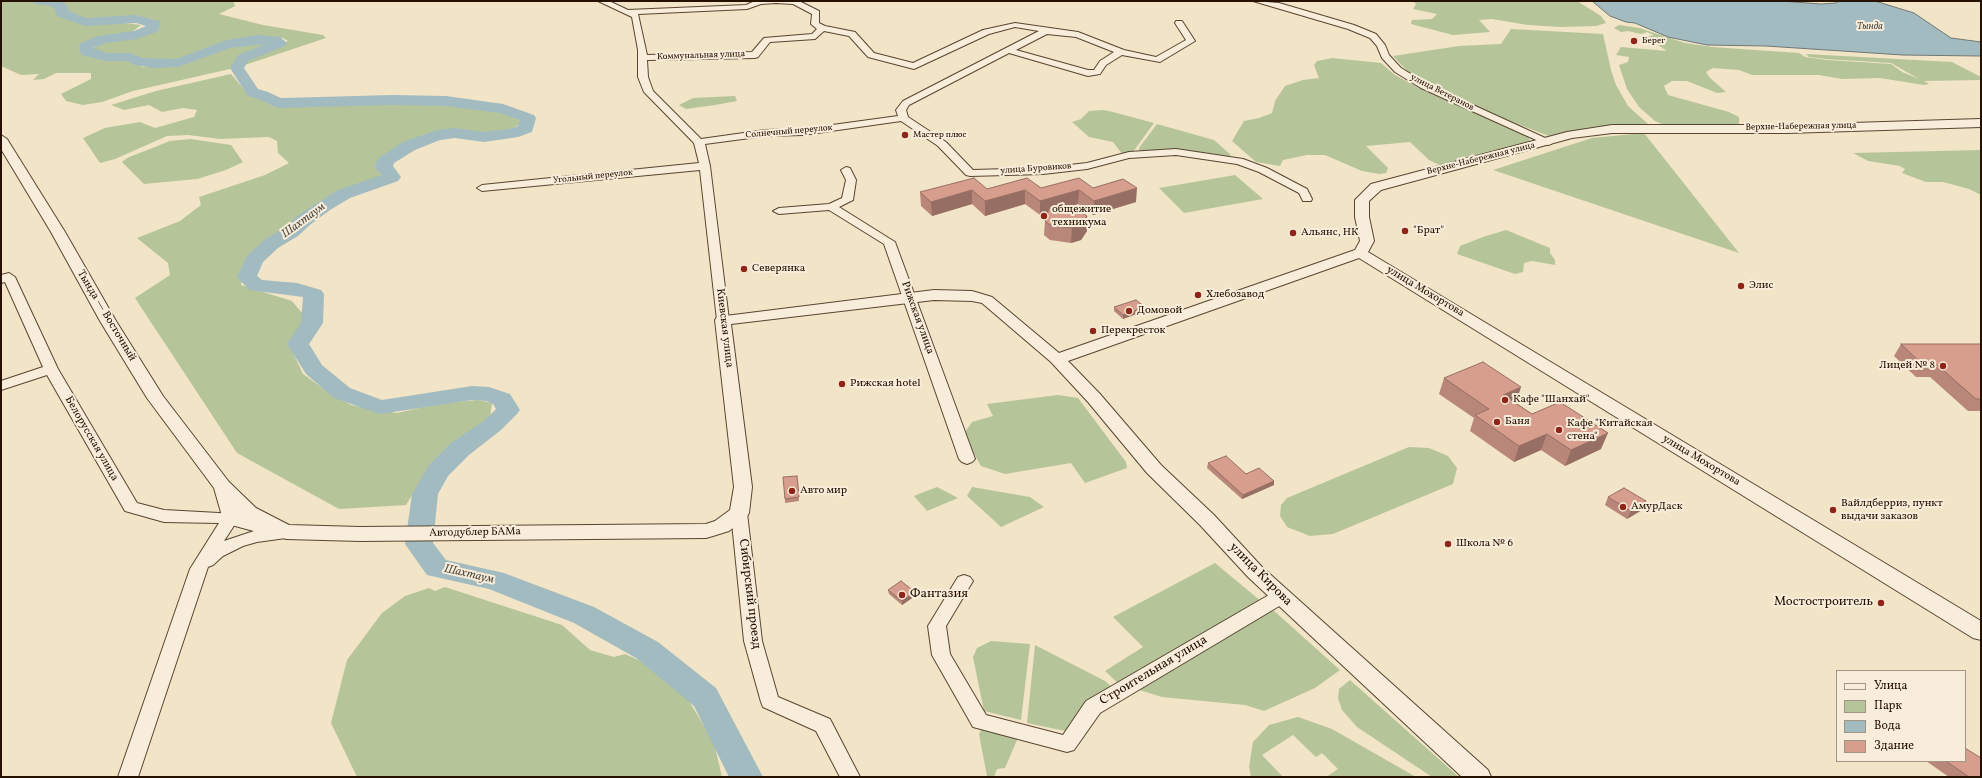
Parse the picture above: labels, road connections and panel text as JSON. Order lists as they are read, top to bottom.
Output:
{
  "streets": {
    "street": [
      "Коммунальная улица",
      "улица Ветеранов",
      "Верхне-Набережная улица",
      "Солнечный переулок",
      "улица Буровиков",
      "Угольный переулок",
      "улица Мохортова",
      "Тында — Восточный",
      "Рижская улица",
      "Киевская улица",
      "Белорусская улица",
      "Автодублер БАМа",
      "улица Кирова",
      "Сибирский проезд",
      "Строительная улица"
    ]
  },
  "crossings": [
    ["улица Ветеранов", "Верхне-Набережная улица"],
    ["Верхне-Набережная улица", "улица Мохортова"],
    ["Солнечный переулок", "улица Буровиков"],
    ["Солнечный переулок", "Киевская улица"],
    ["Угольный переулок", "Киевская улица"],
    ["Тында — Восточный", "Автодублер БАМа"],
    ["Рижская улица", "улица Кирова"],
    ["Киевская улица", "Автодублер БАМа"],
    ["Киевская улица", "улица Кирова"],
    ["Киевская улица", "Сибирский проезд"],
    ["Автодублер БАМа", "Сибирский проезд"],
    ["улица Кирова", "Строительная улица"]
  ],
  "water": ["Тында", "Шахтаум"],
  "places": [
    "Берег",
    "Мастер плюс",
    "общежитие техникума",
    "\"Брат\"",
    "Альянс, НК",
    "Северянка",
    "Элис",
    "Хлебозавод",
    "Домовой",
    "Перекресток",
    "Лицей № 8",
    "Рижская hotel",
    "Кафе \"Шанхай\"",
    "Баня",
    "Кафе \"Китайская стена\"",
    "Авто мир",
    "АмурДаск",
    "Вайлдберриз, пункт выдачи заказов",
    "Школа № 6",
    "Фантазия",
    "Мостостроитель"
  ],
  "legend": [
    "Улица",
    "Парк",
    "Вода",
    "Здание"
  ]
}
